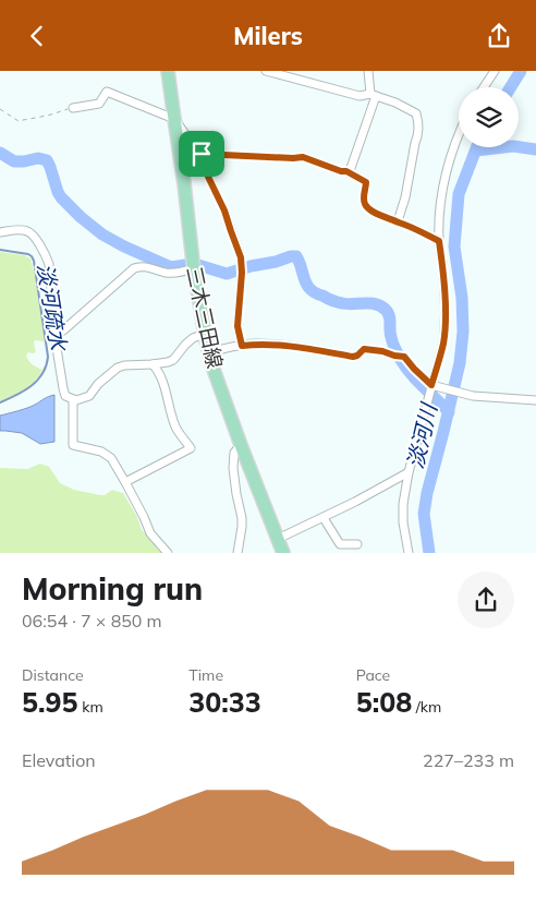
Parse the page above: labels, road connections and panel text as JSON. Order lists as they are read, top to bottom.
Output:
{
  "streets": {
    "main road": ["三木三田線"]
  },
  "water": ["淡河疏水", "淡河川"],
  "page": {
    "header": "Milers",
    "heading": ["Morning run", "06:54 · 7 × 850 m"],
    "stats": [
      ["Distance", "5.95 km"],
      ["Time", "30:33"],
      ["Pace", "5:08 /km"]
    ],
    "chart": ["Elevation", "227–233 m"]
  }
}
